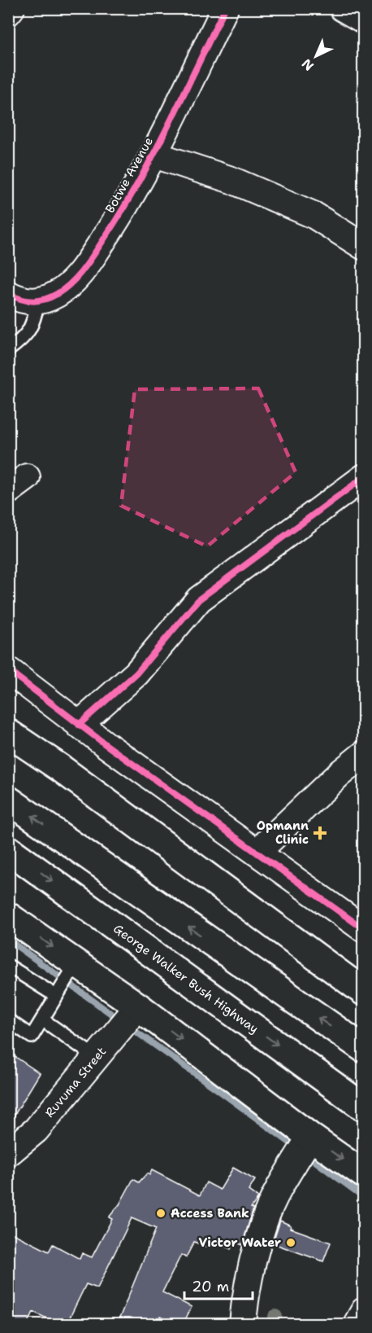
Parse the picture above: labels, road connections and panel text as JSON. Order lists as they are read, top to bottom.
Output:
{
  "streets": {
    "highway": ["George Walker Bush Highway"],
    "street": ["Botwe Avenue", "Ruvuma Street"]
  },
  "places": {
    "health": ["Opmann Clinic"],
    "other": ["Access Bank", "Victor Water"]
  },
  "scale_bar": "20 m",
  "north": "bottom left"
}
